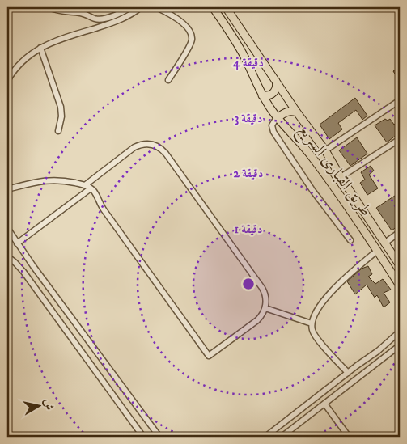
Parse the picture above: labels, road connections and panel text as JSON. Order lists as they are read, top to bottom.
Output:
{
  "streets": {
    "highway": ["طريق القبارى السريع"]
  },
  "north": "right",
  "rings": [
    "4 دقيقة",
    "3 دقيقة",
    "2 دقيقة",
    "1 دقيقة"
  ]
}
